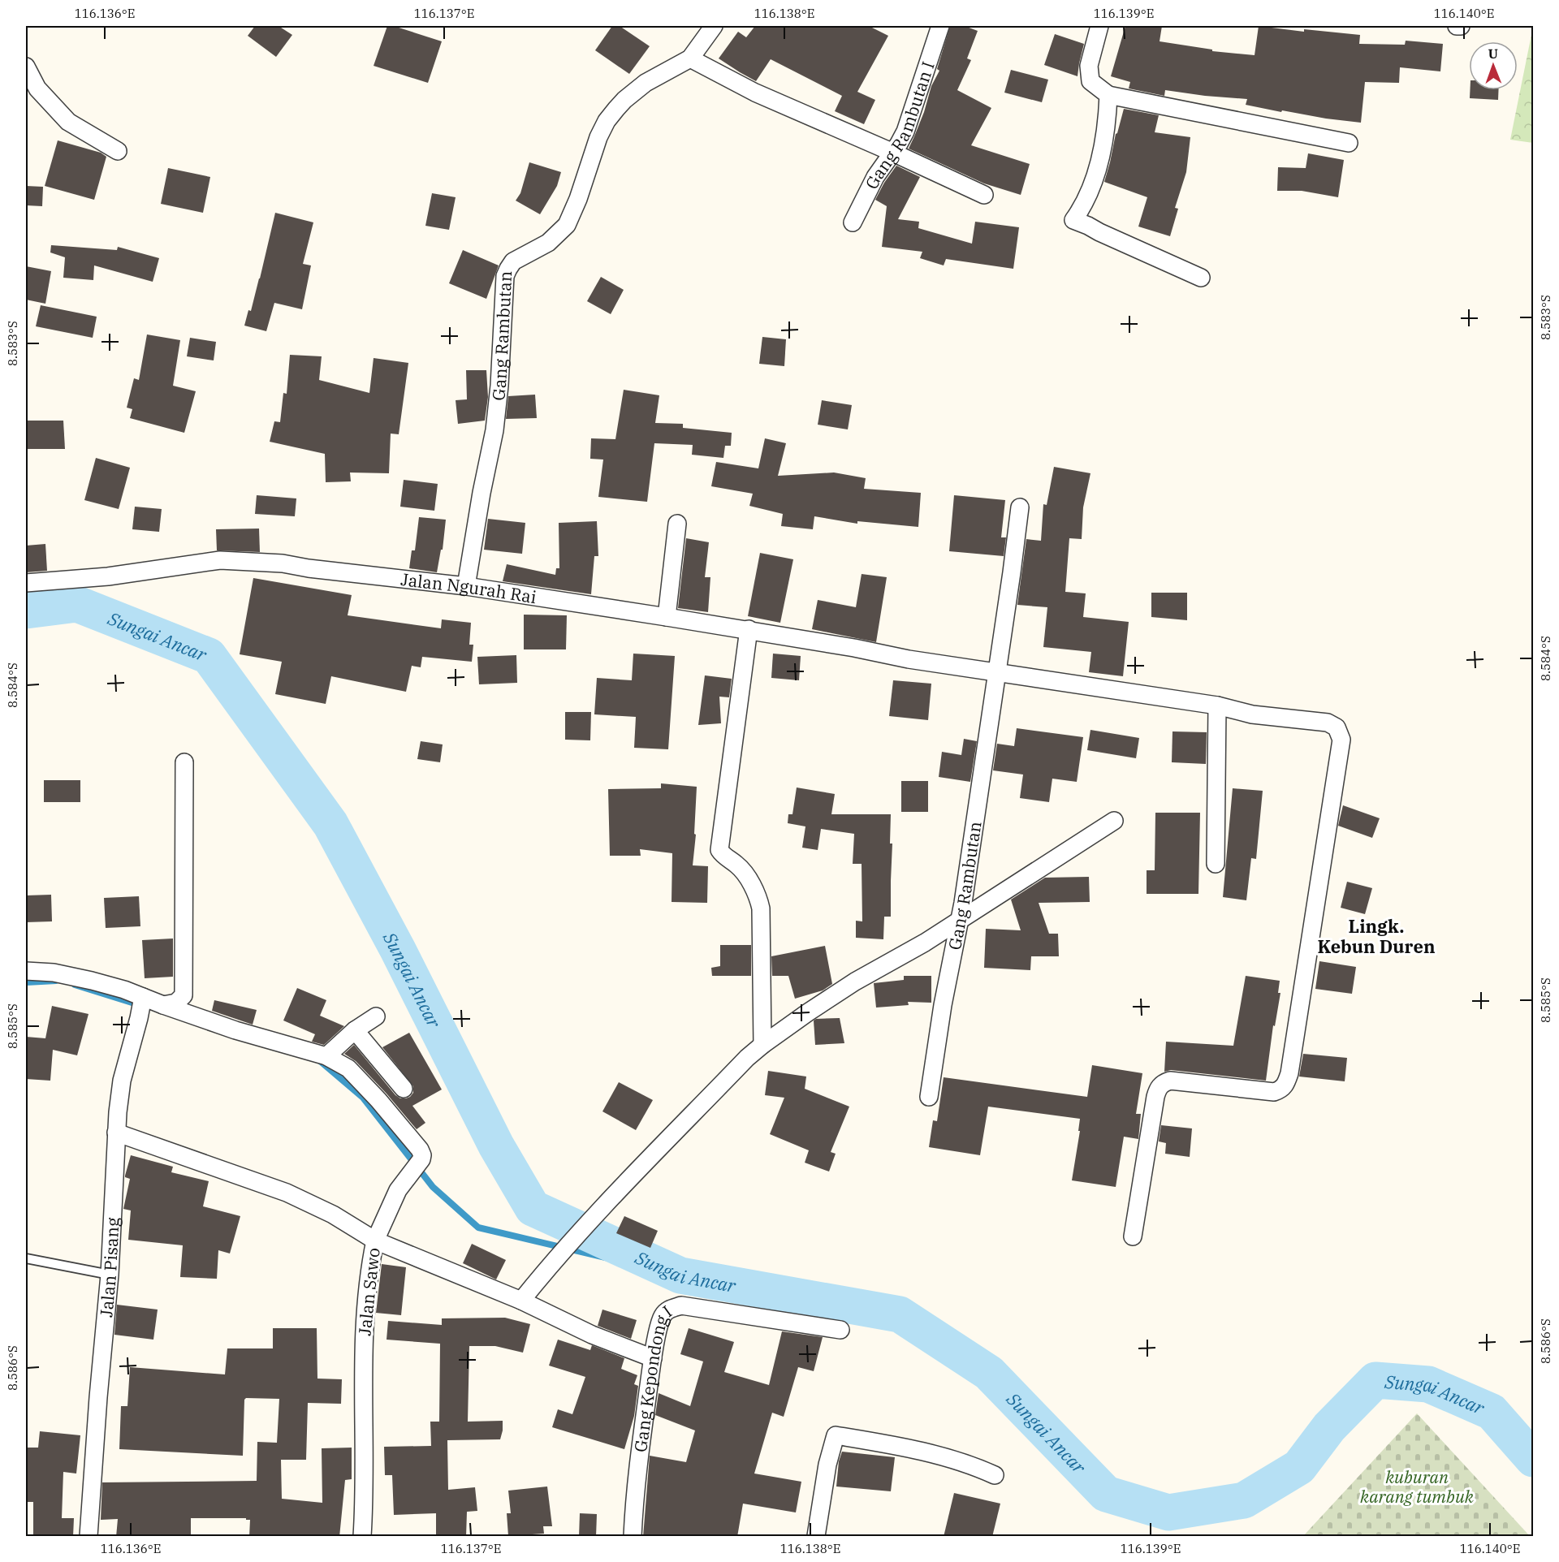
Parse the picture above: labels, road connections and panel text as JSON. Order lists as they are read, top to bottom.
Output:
{
  "streets": {
    "street": [
      "Gang Rambutan I",
      "Gang Rambutan",
      "Jalan Ngurah Rai",
      "Jalan Pisang",
      "Jalan Sawo",
      "Gang Kepondong I"
    ]
  },
  "crossings": [
    ["Gang Rambutan", "Jalan Ngurah Rai"],
    ["Jalan Pisang", "Jalan Sawo"]
  ],
  "districts": ["Lingk. Kebun Duren"],
  "water": ["Sungai Ancar"],
  "parks": ["kuburan karang tumbuk"],
  "north": "top",
  "coordinates": [
    "116.136°E",
    "116.137°E",
    "116.138°E",
    "116.139°E",
    "116.140°E",
    "8.583°S",
    "8.584°S",
    "8.585°S",
    "8.586°S"
  ]
}
